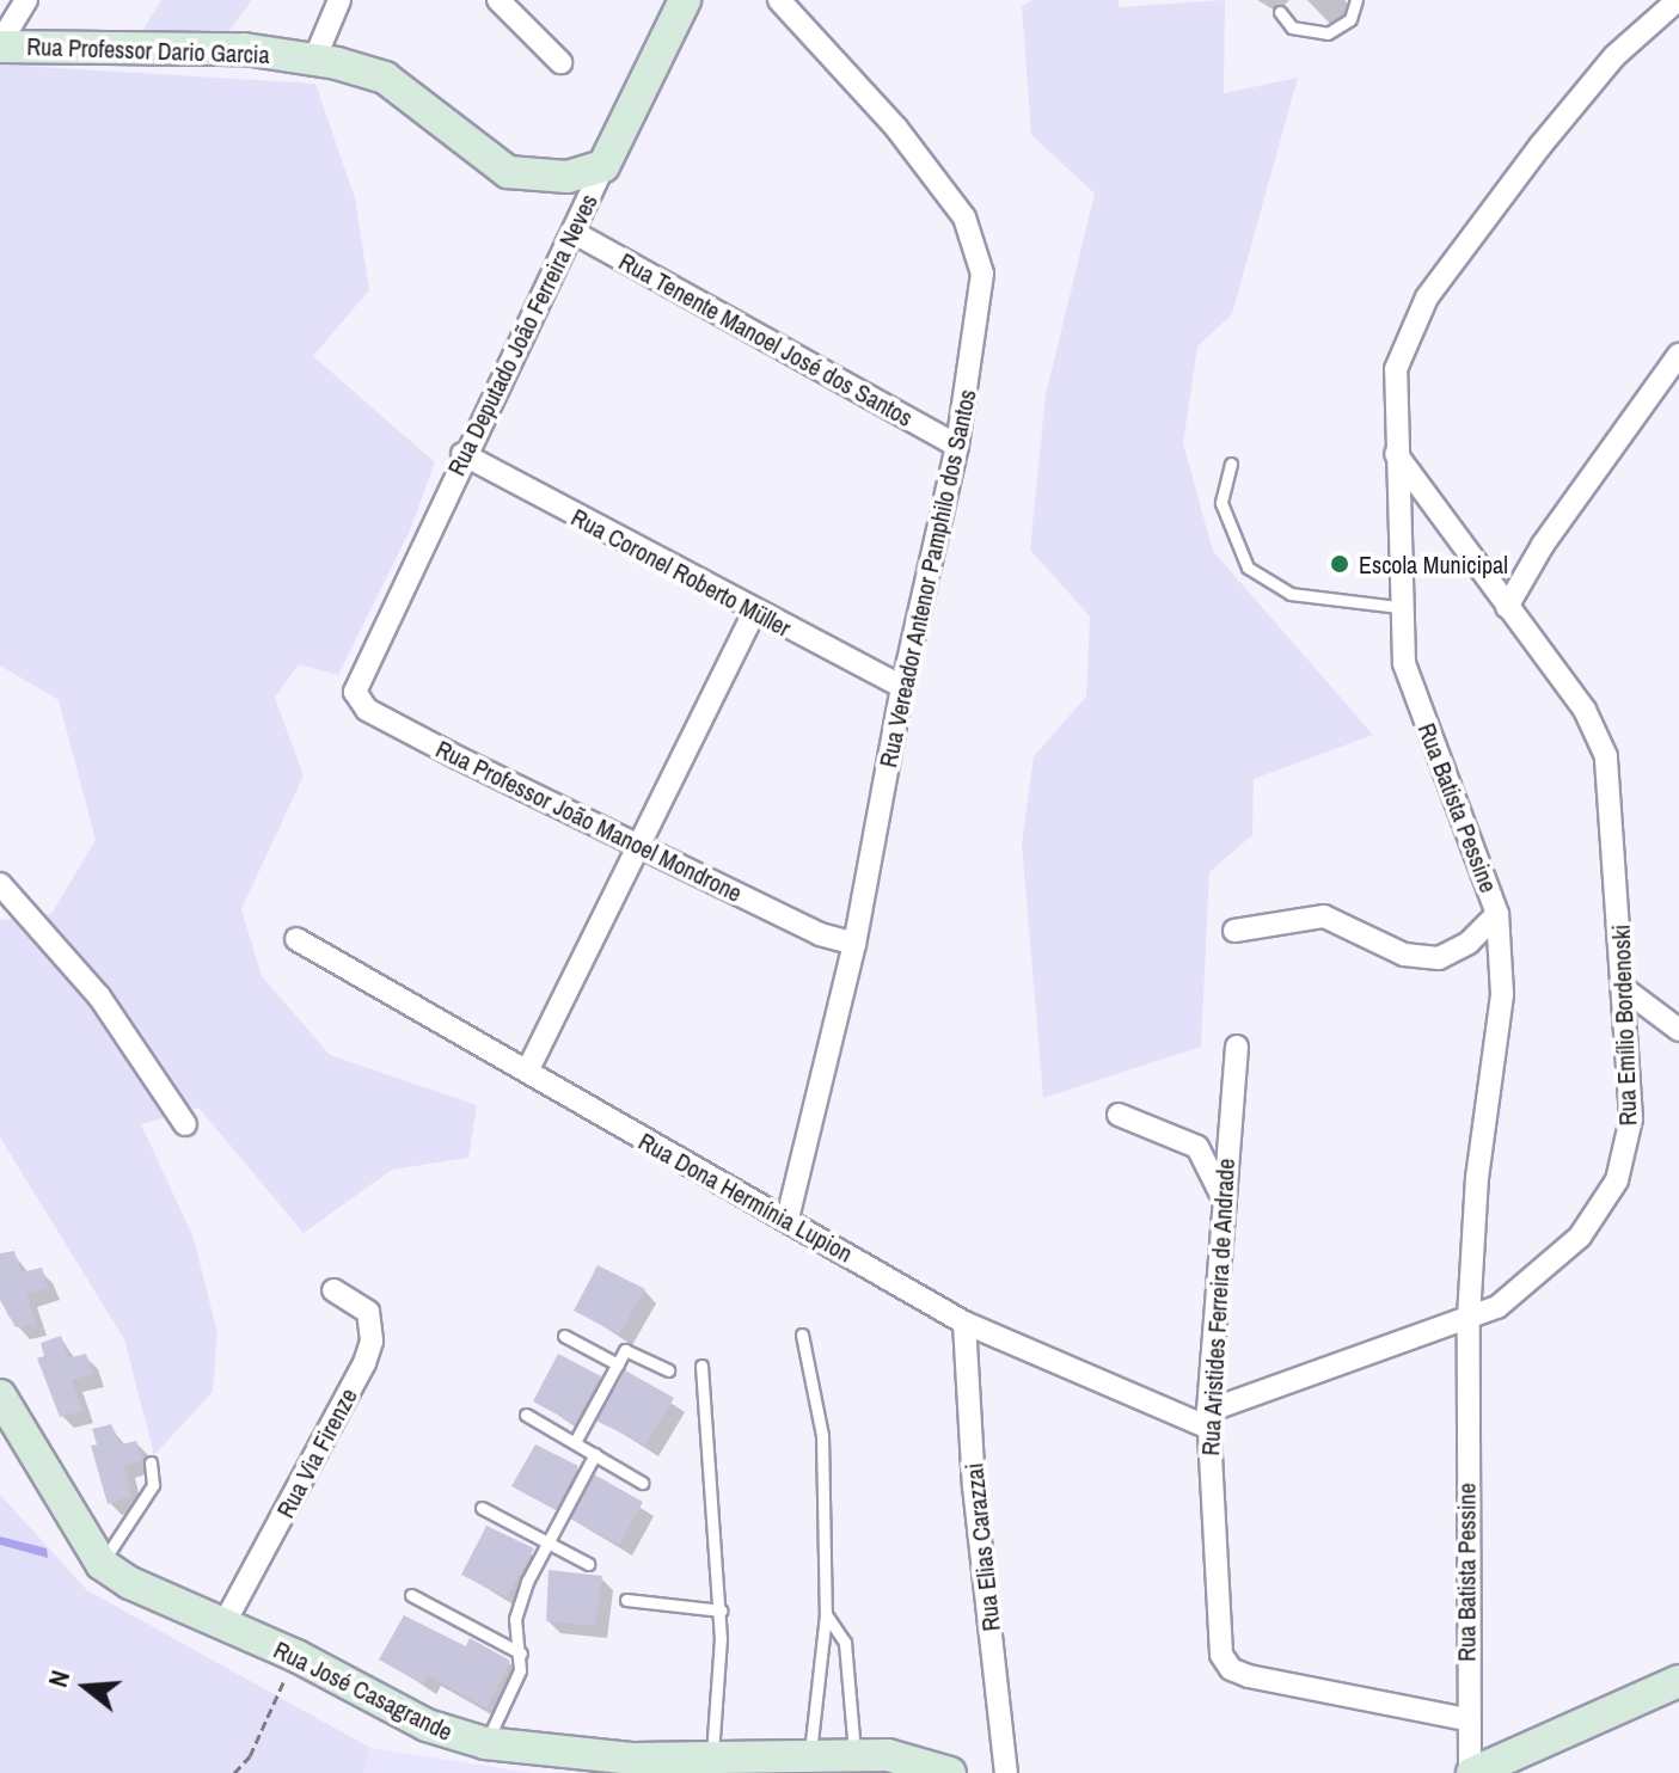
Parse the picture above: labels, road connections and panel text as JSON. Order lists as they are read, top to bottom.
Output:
{
  "streets": {
    "street": [
      "Rua Professor Dario Garcia",
      "Rua Deputado João Ferreira Neves",
      "Rua Tenente Manoel José dos Santos",
      "Rua Coronel Roberto Müller",
      "Rua Vereador Antenor Pamphilo dos Santos",
      "Rua Batista Pessine",
      "Rua Professor João Manoel Mondrone",
      "Rua Emílio Bordenoski",
      "Rua Dona Hermínia Lupion",
      "Rua Aristides Ferreira de Andrade",
      "Rua Via Firenze",
      "Rua Elias Carazzai",
      "Rua José Casagrande"
    ]
  },
  "crossings": [
    ["Rua Professor Dario Garcia", "Rua Deputado João Ferreira Neves"],
    ["Rua Deputado João Ferreira Neves", "Rua Tenente Manoel José dos Santos"],
    ["Rua Deputado João Ferreira Neves", "Rua Coronel Roberto Müller"],
    ["Rua Deputado João Ferreira Neves", "Rua Professor João Manoel Mondrone"],
    ["Rua Tenente Manoel José dos Santos", "Rua Vereador Antenor Pamphilo dos Santos"],
    ["Rua Coronel Roberto Müller", "Rua Vereador Antenor Pamphilo dos Santos"],
    ["Rua Vereador Antenor Pamphilo dos Santos", "Rua Professor João Manoel Mondrone"],
    ["Rua Vereador Antenor Pamphilo dos Santos", "Rua Dona Hermínia Lupion"],
    ["Rua Batista Pessine", "Rua Emílio Bordenoski"],
    ["Rua Batista Pessine", "Rua Aristides Ferreira de Andrade"],
    ["Rua Emílio Bordenoski", "Rua Dona Hermínia Lupion"],
    ["Rua Emílio Bordenoski", "Rua Aristides Ferreira de Andrade"],
    ["Rua Dona Hermínia Lupion", "Rua Aristides Ferreira de Andrade"],
    ["Rua Dona Hermínia Lupion", "Rua Elias Carazzai"],
    ["Rua Via Firenze", "Rua José Casagrande"]
  ],
  "places": ["Escola Municipal"],
  "north": "left"
}
